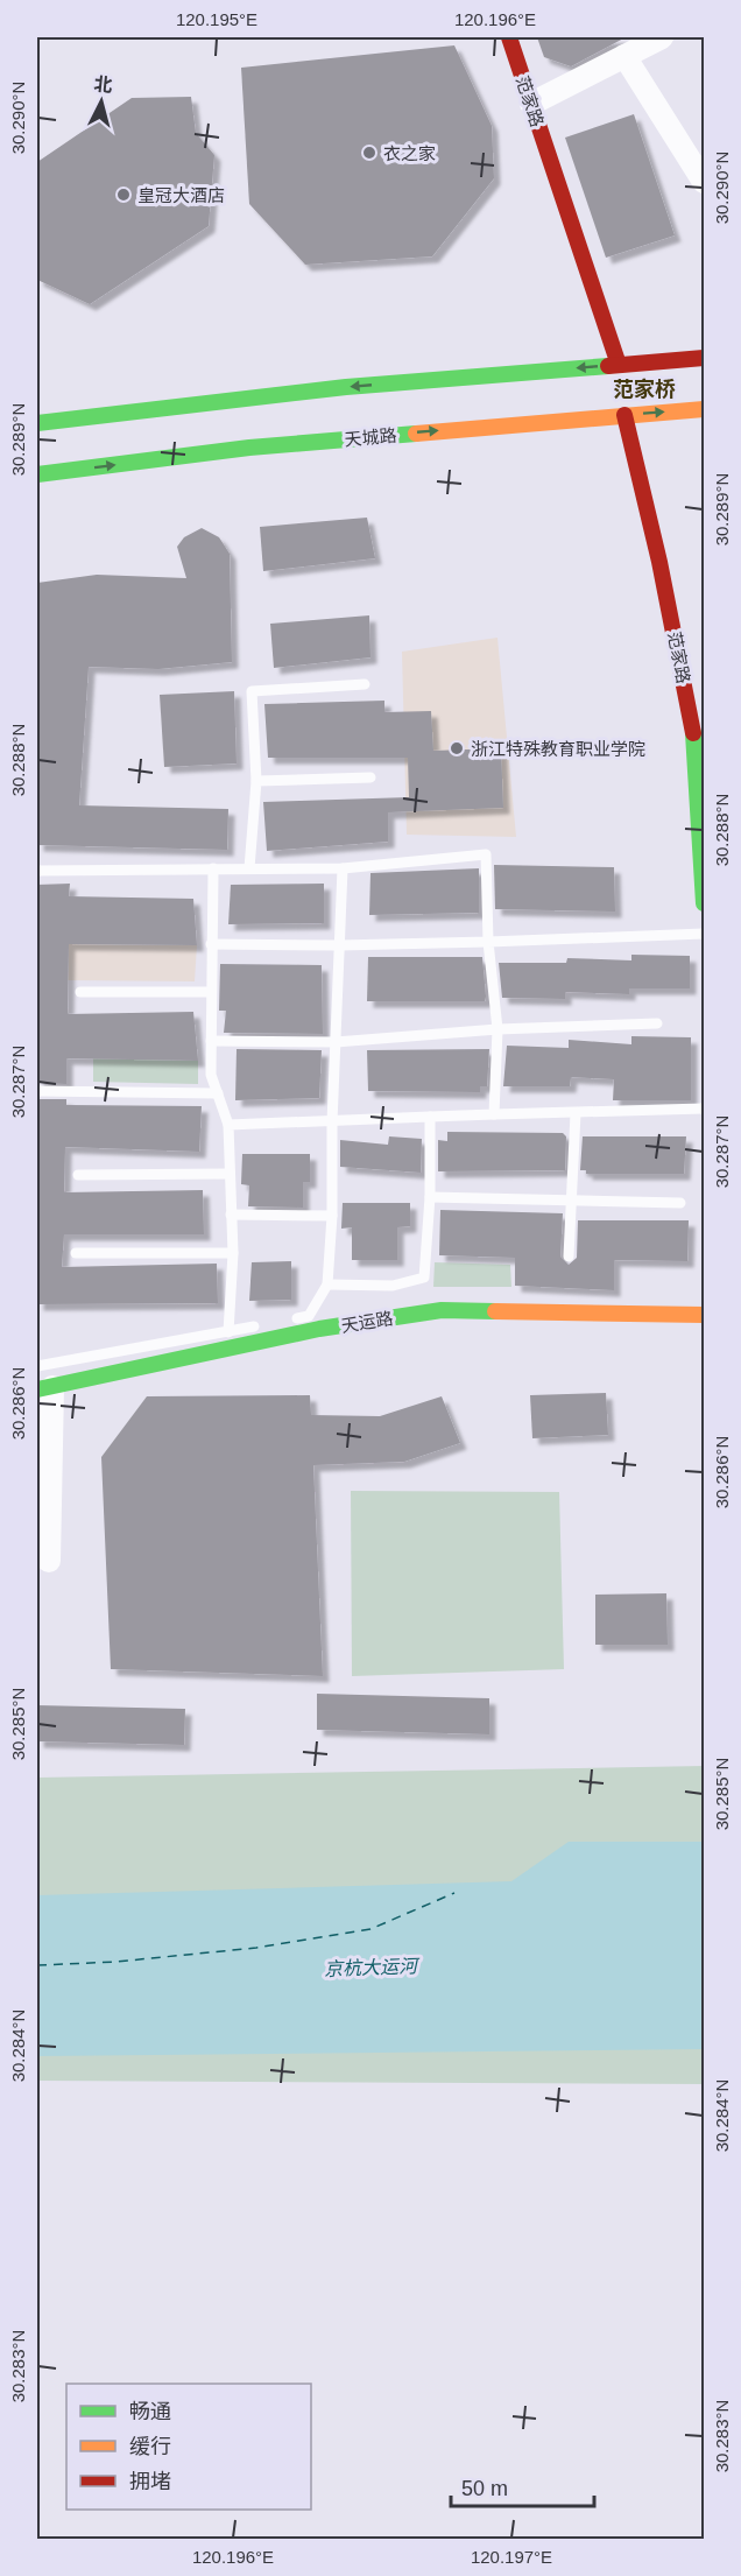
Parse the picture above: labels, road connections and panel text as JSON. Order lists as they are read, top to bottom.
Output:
{
  "streets": {
    "street": ["范家路", "天城路", "天运路"]
  },
  "crossings": [
    ["范家路", "天城路"]
  ],
  "districts": ["范家桥"],
  "water": ["京杭大运河"],
  "places": ["衣之家", "皇冠大酒店", "浙江特殊教育职业学院"],
  "legend": ["畅通", "缓行", "拥堵"],
  "scale_bar": "50 m",
  "north": "top",
  "coordinates": [
    "120.195°E",
    "120.196°E",
    "30.290°N",
    "30.289°N",
    "30.288°N",
    "30.287°N",
    "30.286°N",
    "30.285°N",
    "30.284°N",
    "30.283°N",
    "120.197°E"
  ]
}
